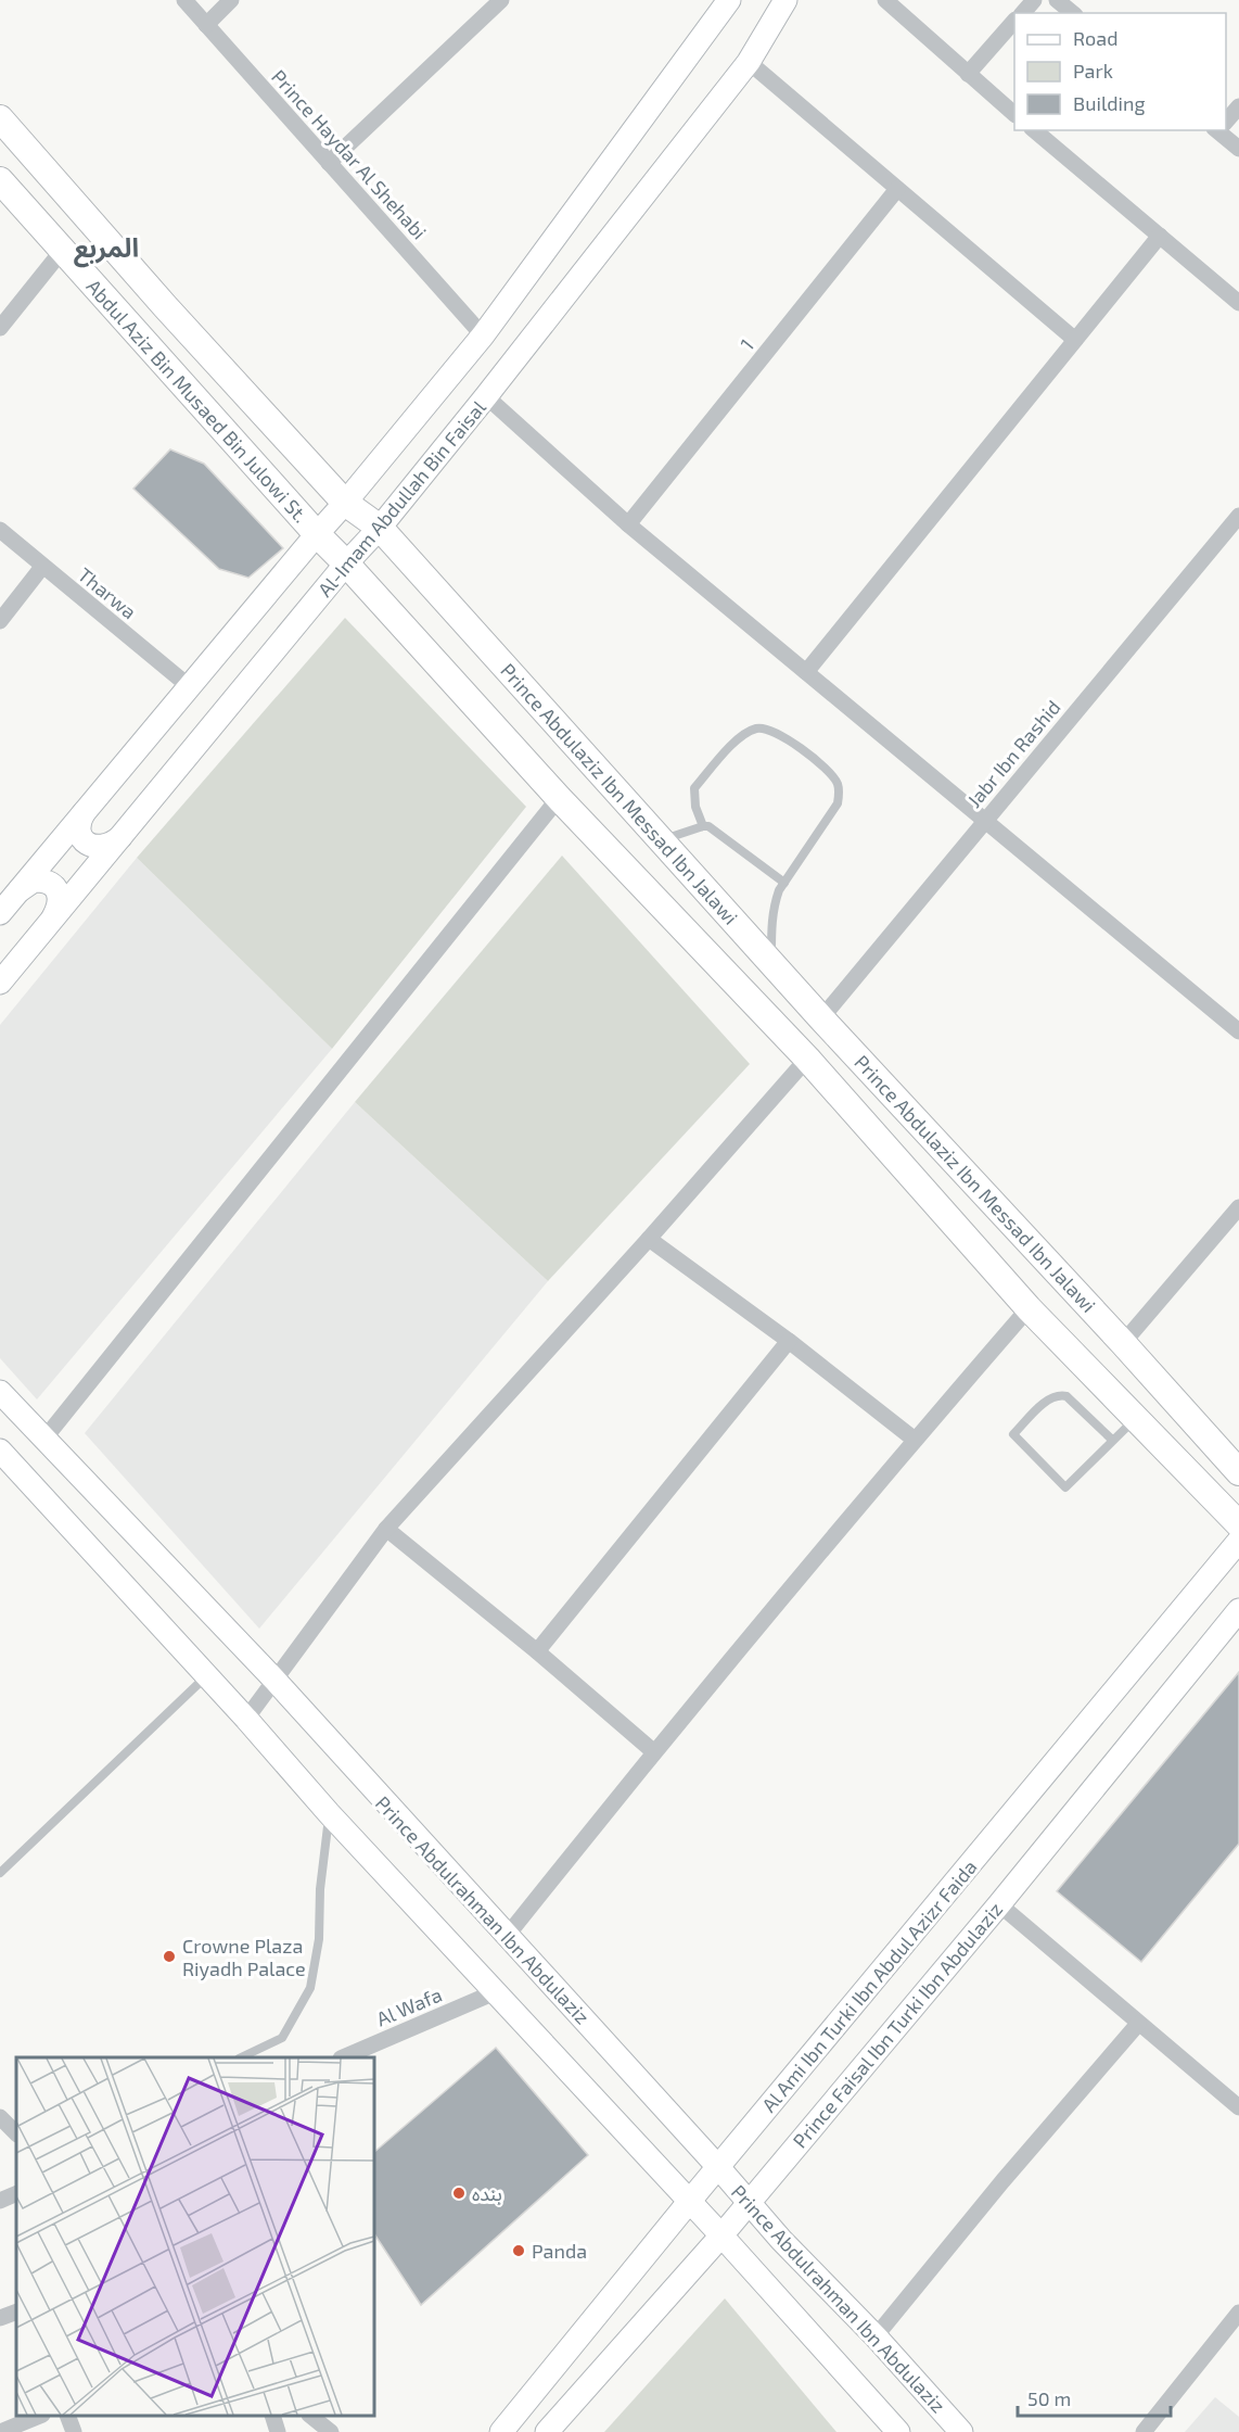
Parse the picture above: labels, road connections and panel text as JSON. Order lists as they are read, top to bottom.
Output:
{
  "streets": {
    "main road": ["Abdul Aziz Bin Musaed Bin Julowi St.", "Prince Abdulaziz Ibn Messad Ibn Jalawi"],
    "street": [
      "Prince Haydar Al Shehabi",
      "1",
      "Al-Imam Abdullah Bin Faisal",
      "Tharwa",
      "Jabr Ibn Rashid",
      "Prince Abdulrahman Ibn Abdulaziz",
      "Al Ami Ibn Turki Ibn Abdul Azizr Faida",
      "Al Wafa",
      "Prince Faisal Ibn Turki Ibn Abdulaziz"
    ]
  },
  "crossings": [
    ["Prince Haydar Al Shehabi", "Al-Imam Abdullah Bin Faisal"],
    ["Abdul Aziz Bin Musaed Bin Julowi St.", "Al-Imam Abdullah Bin Faisal"],
    ["Abdul Aziz Bin Musaed Bin Julowi St.", "Prince Abdulaziz Ibn Messad Ibn Jalawi"],
    ["Al-Imam Abdullah Bin Faisal", "Tharwa"],
    ["Al-Imam Abdullah Bin Faisal", "Prince Abdulaziz Ibn Messad Ibn Jalawi"],
    ["Jabr Ibn Rashid", "Prince Abdulaziz Ibn Messad Ibn Jalawi"],
    ["Prince Abdulrahman Ibn Abdulaziz", "Al Ami Ibn Turki Ibn Abdul Azizr Faida"],
    ["Prince Abdulrahman Ibn Abdulaziz", "Prince Faisal Ibn Turki Ibn Abdulaziz"]
  ],
  "districts": ["المربع"],
  "places": ["Crowne Plaza Riyadh Palace", "بنده", "Panda"],
  "legend": ["Road", "Park", "Building"],
  "scale_bar": "50 m"
}
